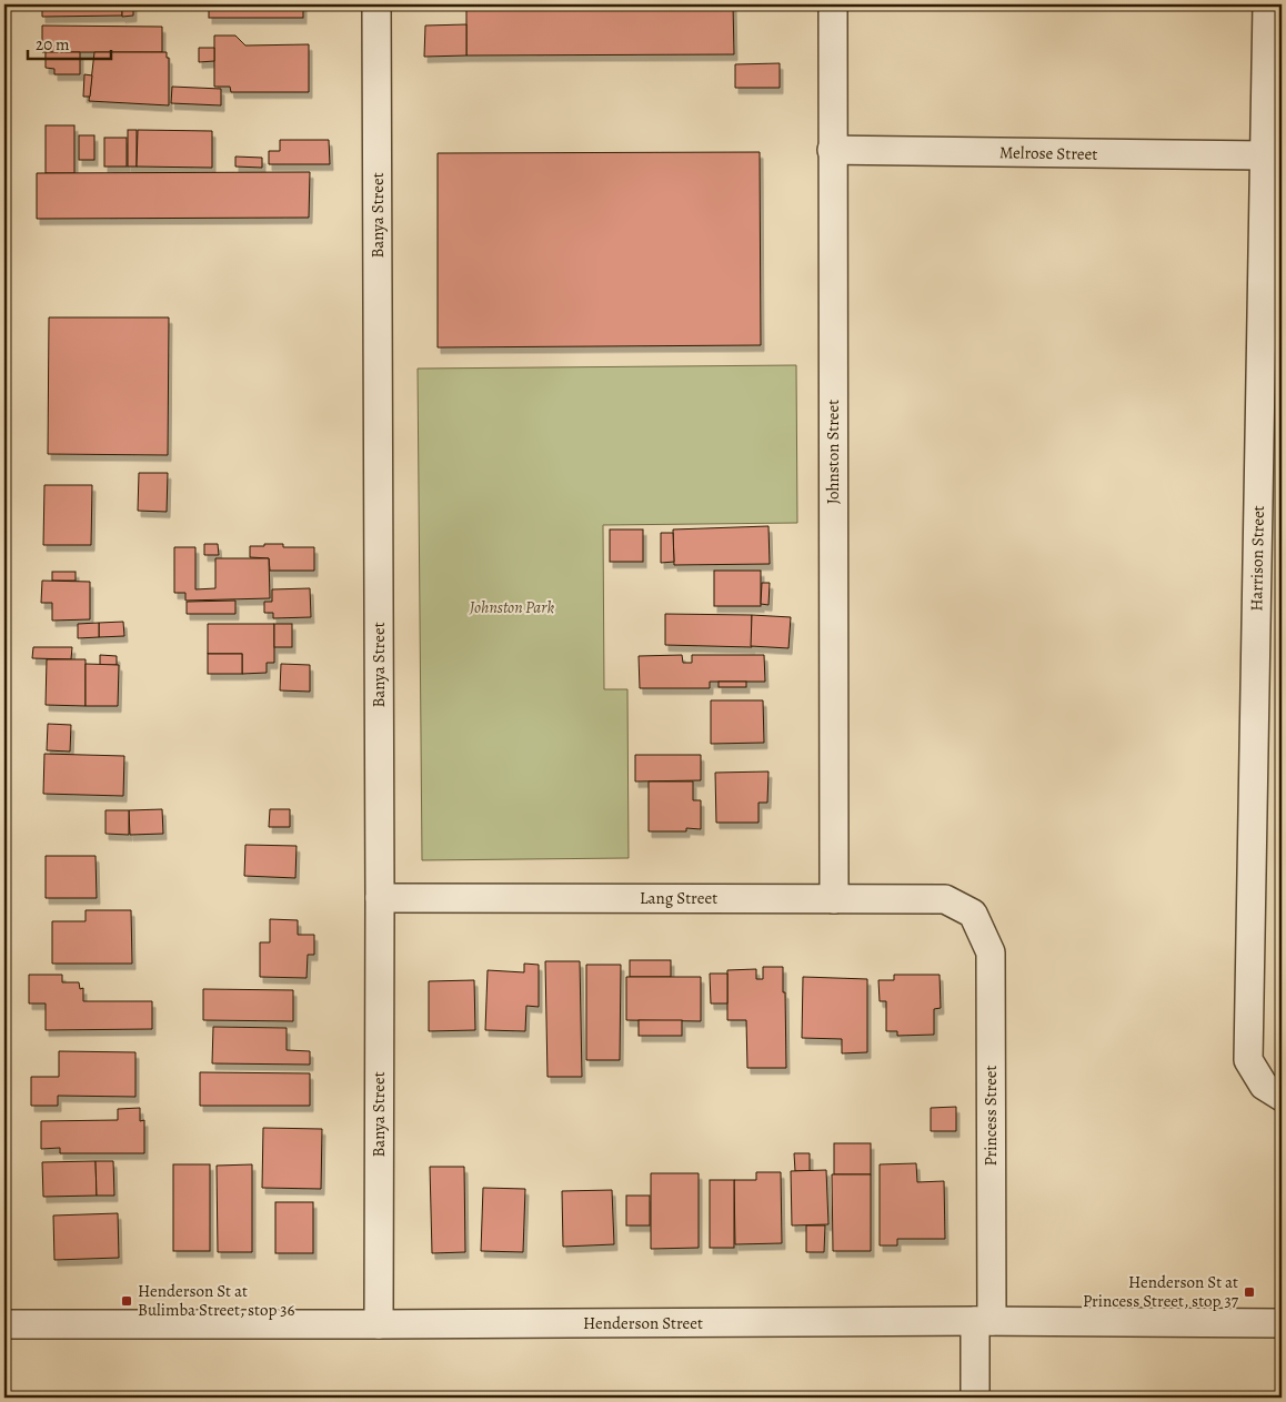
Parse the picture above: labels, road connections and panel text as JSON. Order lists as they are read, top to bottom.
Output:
{
  "streets": {
    "street": [
      "Melrose Street",
      "Banya Street",
      "Johnston Street",
      "Harrison Street",
      "Lang Street",
      "Princess Street",
      "Henderson Street"
    ]
  },
  "crossings": [
    ["Melrose Street", "Johnston Street"],
    ["Melrose Street", "Harrison Street"],
    ["Banya Street", "Lang Street"],
    ["Banya Street", "Henderson Street"],
    ["Johnston Street", "Lang Street"],
    ["Lang Street", "Princess Street"],
    ["Princess Street", "Henderson Street"]
  ],
  "parks": ["Johnston Park"],
  "places": {
    "transit": ["Henderson St at Princess Street, stop 37", "Henderson St at Bulimba Street, stop 36"]
  },
  "scale_bar": "20 m"
}
